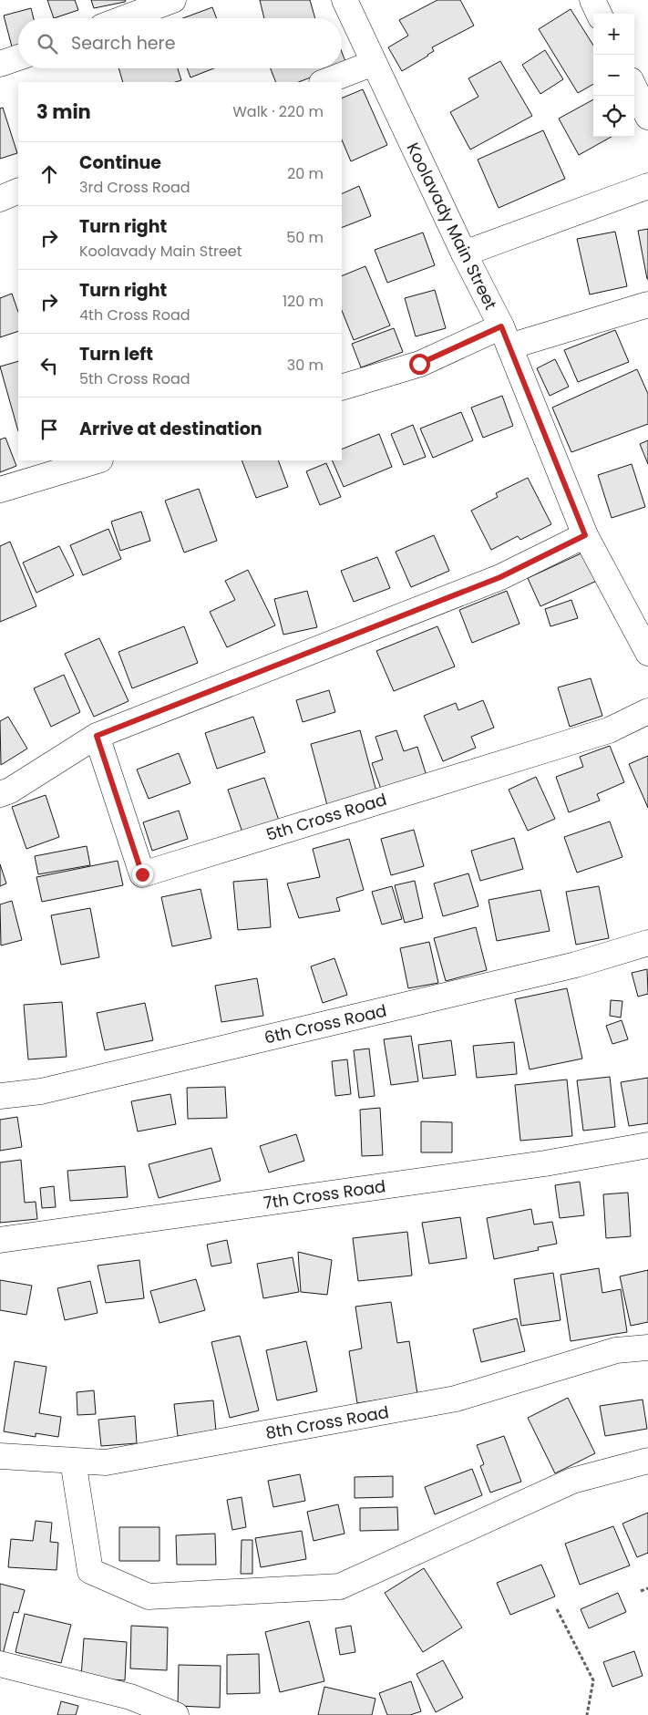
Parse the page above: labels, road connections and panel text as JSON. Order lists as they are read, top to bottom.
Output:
{
  "streets": {
    "street": [
      "Koolavady Main Street",
      "5th Cross Road",
      "6th Cross Road",
      "7th Cross Road",
      "8th Cross Road"
    ]
  },
  "page": {
    "map_buttons": ["+", "−"],
    "search": "Search here",
    "heading": ["3 min", "Walk · 220 m"],
    "list": [
      ["Continue", "3rd Cross Road", "20 m"],
      ["Turn right", "Koolavady Main Street", "50 m"],
      ["Turn right", "4th Cross Road", "120 m"],
      ["Turn left", "5th Cross Road", "30 m"],
      "Arrive at destination"
    ]
  }
}
